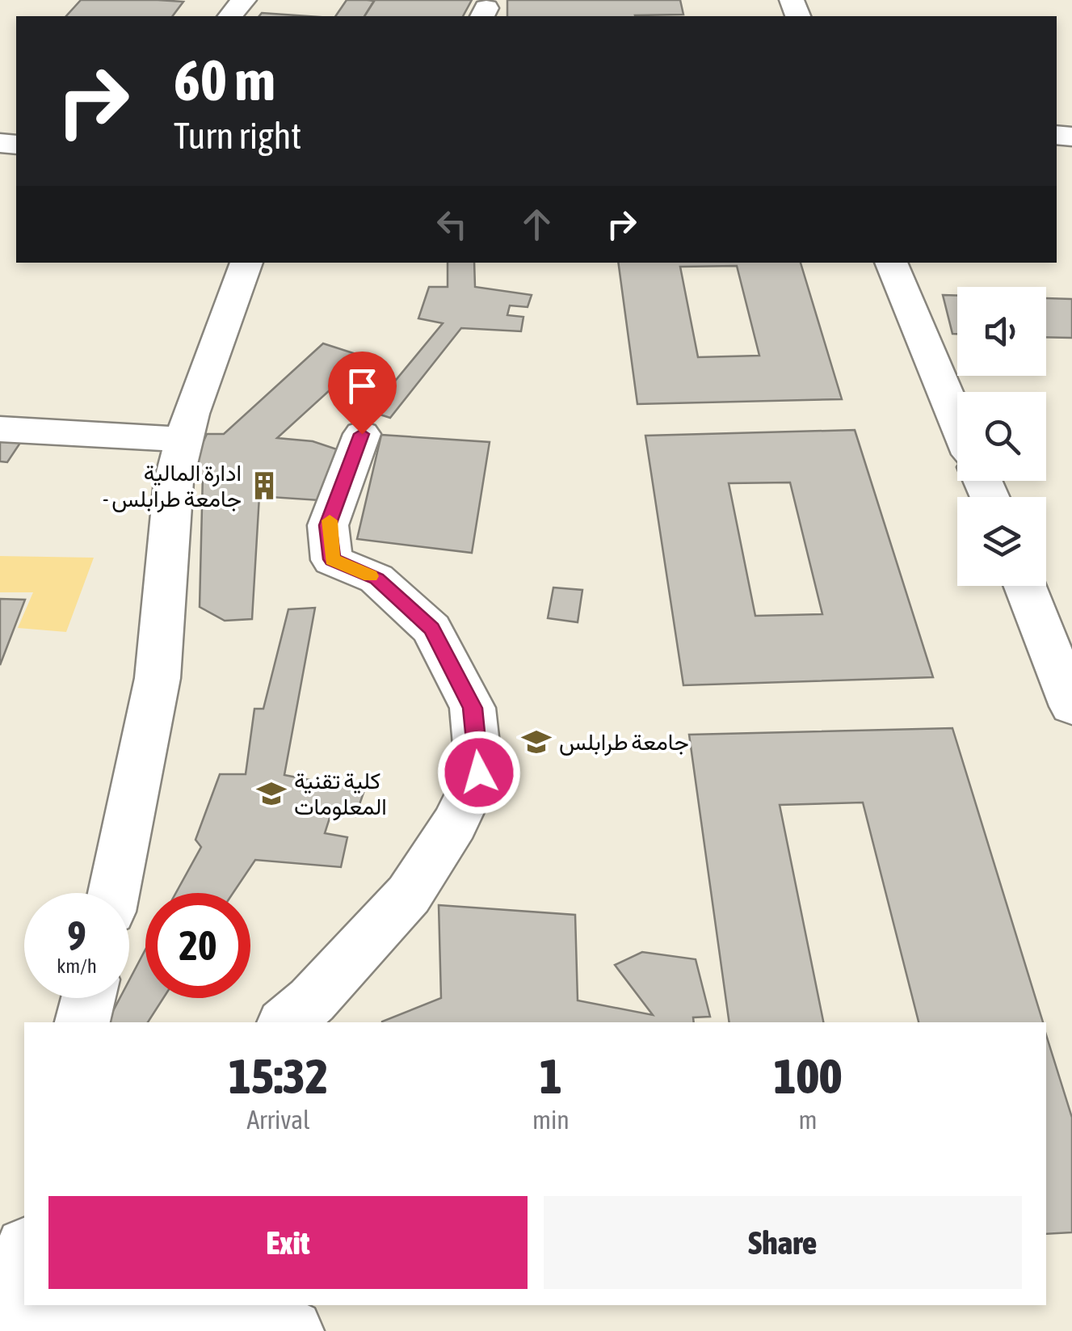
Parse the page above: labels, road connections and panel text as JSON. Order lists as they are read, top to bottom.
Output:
{
  "places": {
    "building": ["ادارة المالية - جامعة طرابلس"],
    "school or university": ["جامعة طرابلس", "كلية تقنية المعلومات"]
  },
  "page": {
    "turn": ["60 m", "Turn right"],
    "speed": "9 km/h",
    "limit": "20",
    "eta": [
      "15:32",
      "Arrival",
      "1",
      "min",
      "100",
      "m"
    ],
    "buttons": ["Exit", "Share"]
  }
}
